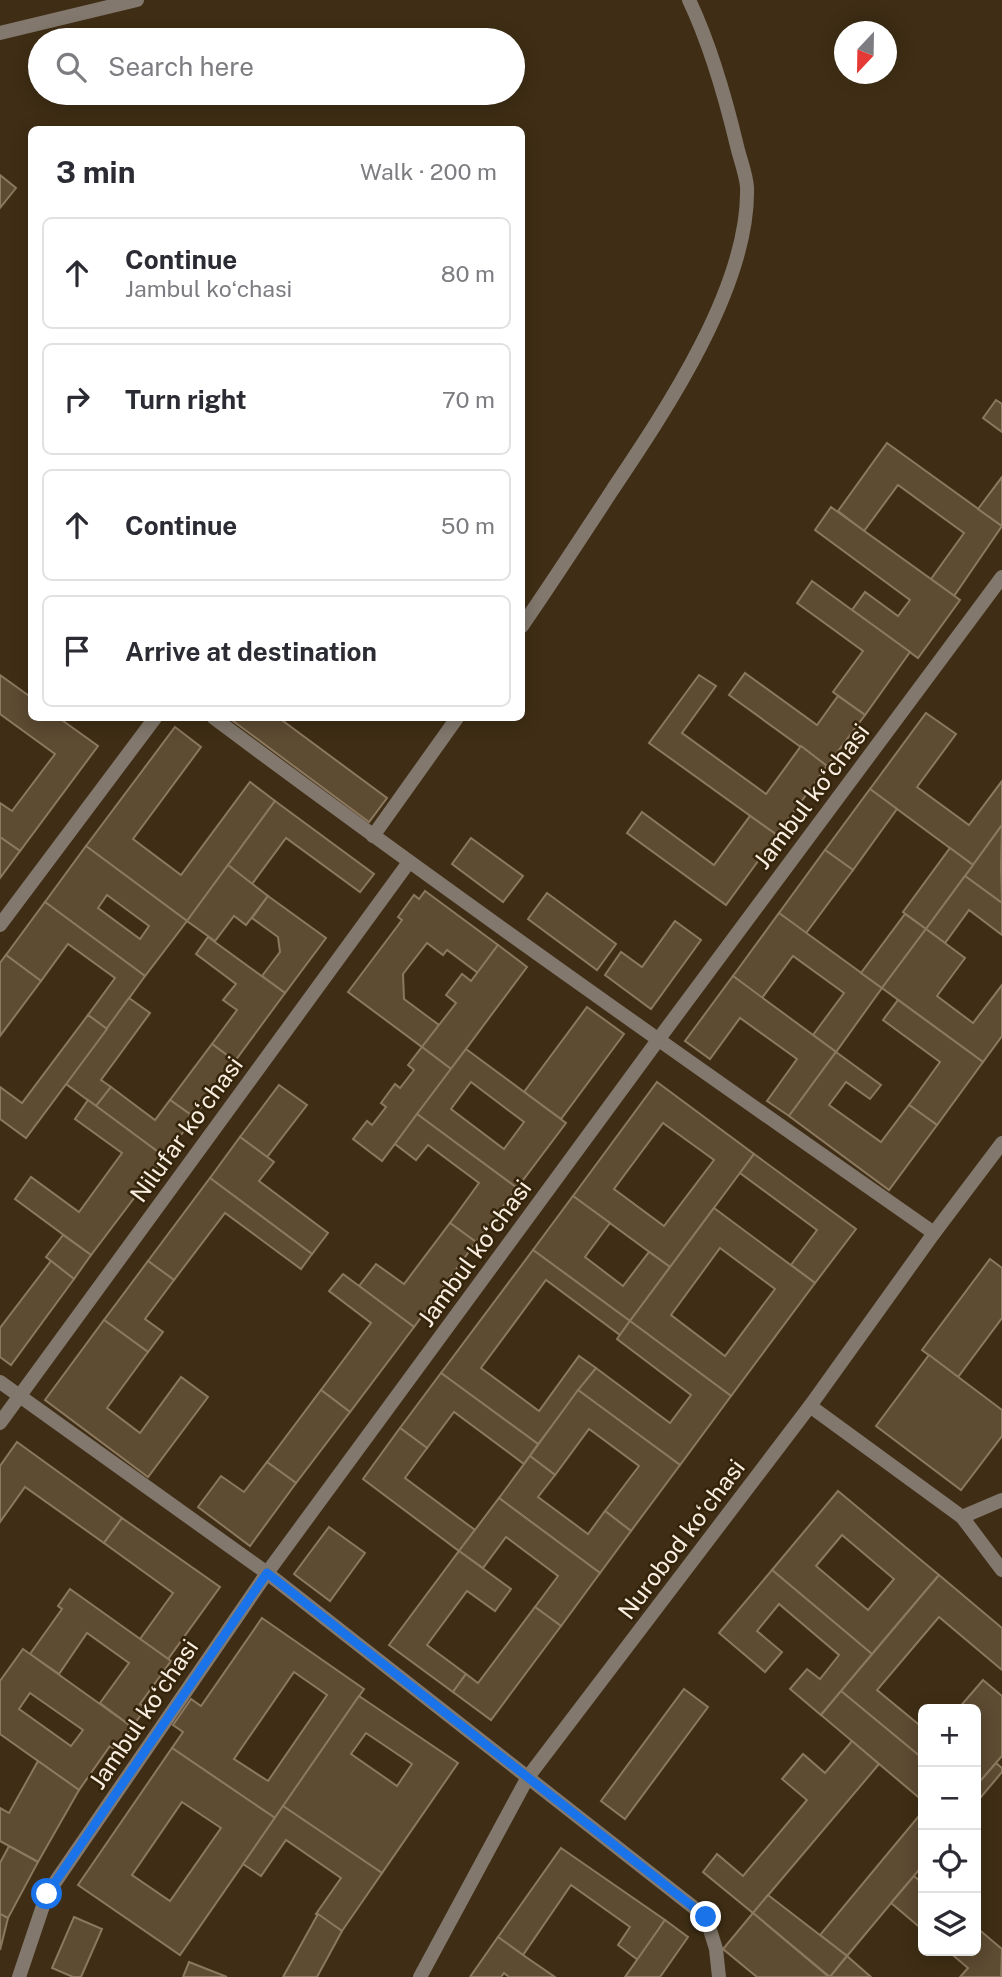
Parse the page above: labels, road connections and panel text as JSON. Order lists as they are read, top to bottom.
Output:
{
  "streets": {
    "street": ["Jambul koʻchasi", "Nilufar koʻchasi", "Nurobod koʻchasi"]
  },
  "north": "bottom",
  "page": {
    "search": "Search here",
    "heading": ["3 min", "Walk · 200 m"],
    "list": [
      ["Continue", "Jambul koʻchasi", "80 m"],
      ["Turn right", "70 m"],
      ["Continue", "50 m"],
      "Arrive at destination"
    ],
    "map_buttons": ["+", "−"]
  }
}
